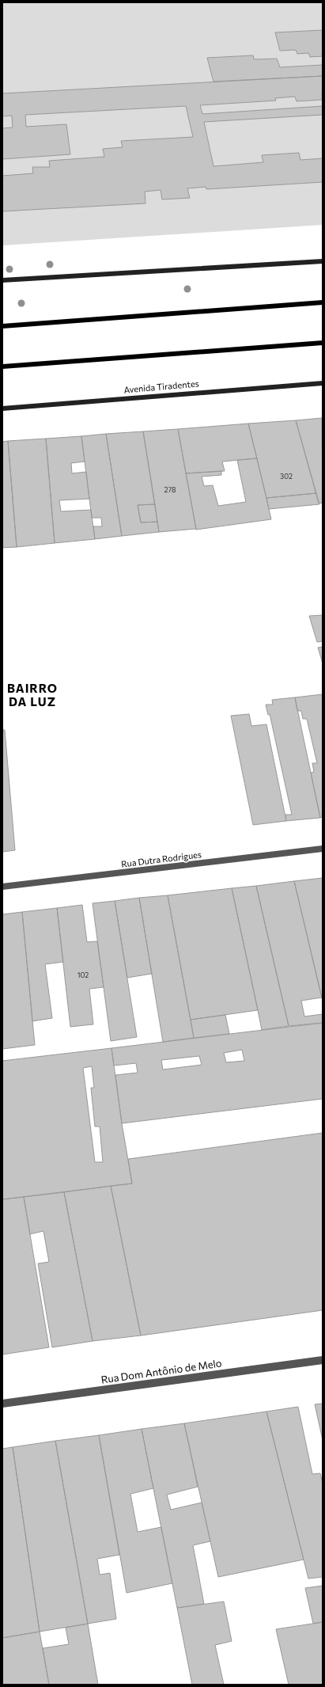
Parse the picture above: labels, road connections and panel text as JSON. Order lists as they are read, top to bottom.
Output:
{
  "streets": {
    "main road": ["Avenida Tiradentes"],
    "street": ["Rua Dutra Rodrigues", "Rua Dom Antônio de Melo"]
  },
  "districts": ["BAIRRO DA LUZ"],
  "house_numbers": ["302", "278", "102"]
}
